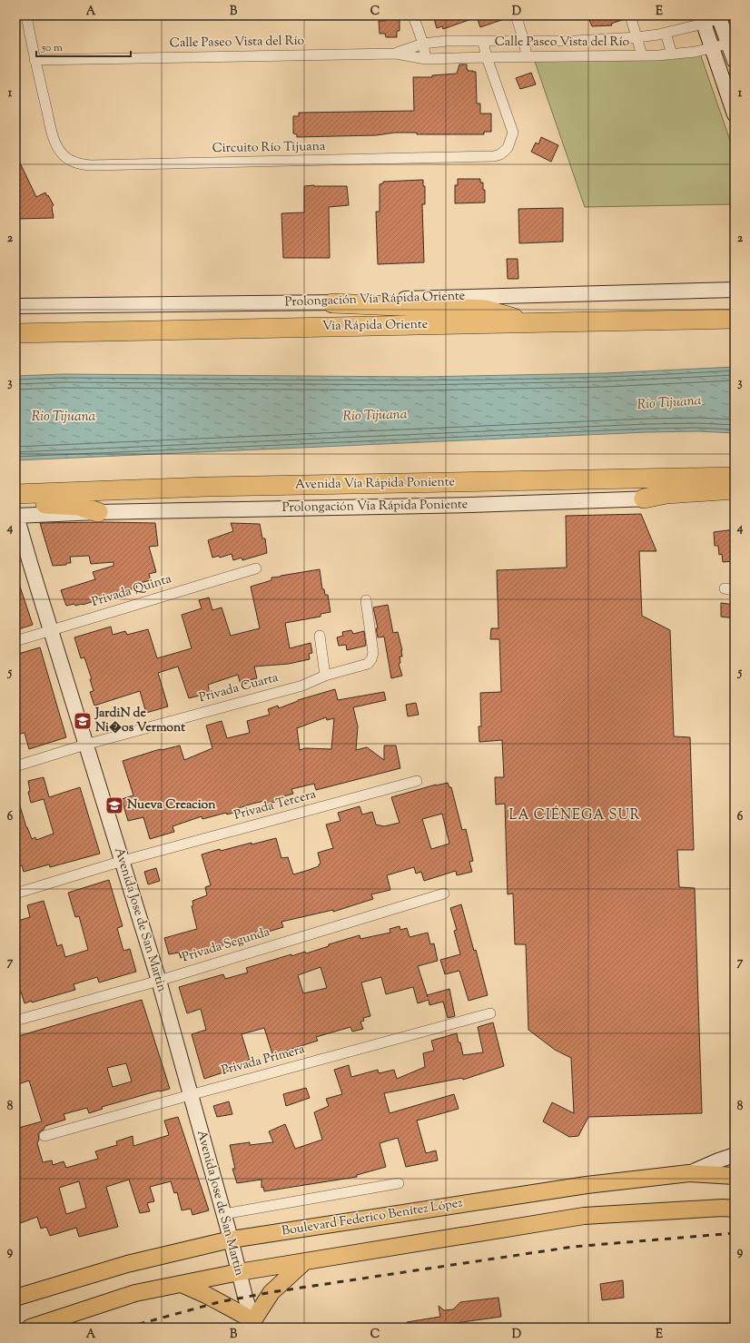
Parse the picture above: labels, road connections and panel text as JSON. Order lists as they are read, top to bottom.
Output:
{
  "streets": {
    "highway": ["Vía Rápida Oriente", "Avenida Vía Rápida Poniente"],
    "main road": [
      "Prolongación Vía Rápida Oriente",
      "Prolongación Vía Rápida Poniente",
      "Avenida Jose de San Martin",
      "Boulevard Federico Benítez López"
    ],
    "street": [
      "Calle Paseo Vista del Río",
      "Circuito Río Tijuana",
      "Privada Quinta",
      "Privada Cuarta",
      "Privada Tercera",
      "Privada Segunda",
      "Privada Primera"
    ]
  },
  "crossings": [
    ["Calle Paseo Vista del Río", "Circuito Río Tijuana"],
    ["Privada Quinta", "Avenida Jose de San Martin"],
    ["Privada Cuarta", "Avenida Jose de San Martin"],
    ["Privada Tercera", "Avenida Jose de San Martin"],
    ["Avenida Jose de San Martin", "Privada Segunda"],
    ["Avenida Jose de San Martin", "Privada Primera"],
    ["Avenida Jose de San Martin", "Boulevard Federico Benítez López"]
  ],
  "districts": ["LA CIÉNEGA SUR"],
  "water": ["Río Tijuana", "Rio Tijuana"],
  "places": {
    "school or university": ["JardiN de Ni�os Vermont", "Nueva Creacion"]
  },
  "scale_bar": "50 m",
  "grid": {
    "columns": [
      "A",
      "B",
      "C",
      "D",
      "E"
    ],
    "rows": [
      "1",
      "2",
      "3",
      "4",
      "5",
      "6",
      "7",
      "8",
      "9"
    ]
  }
}
